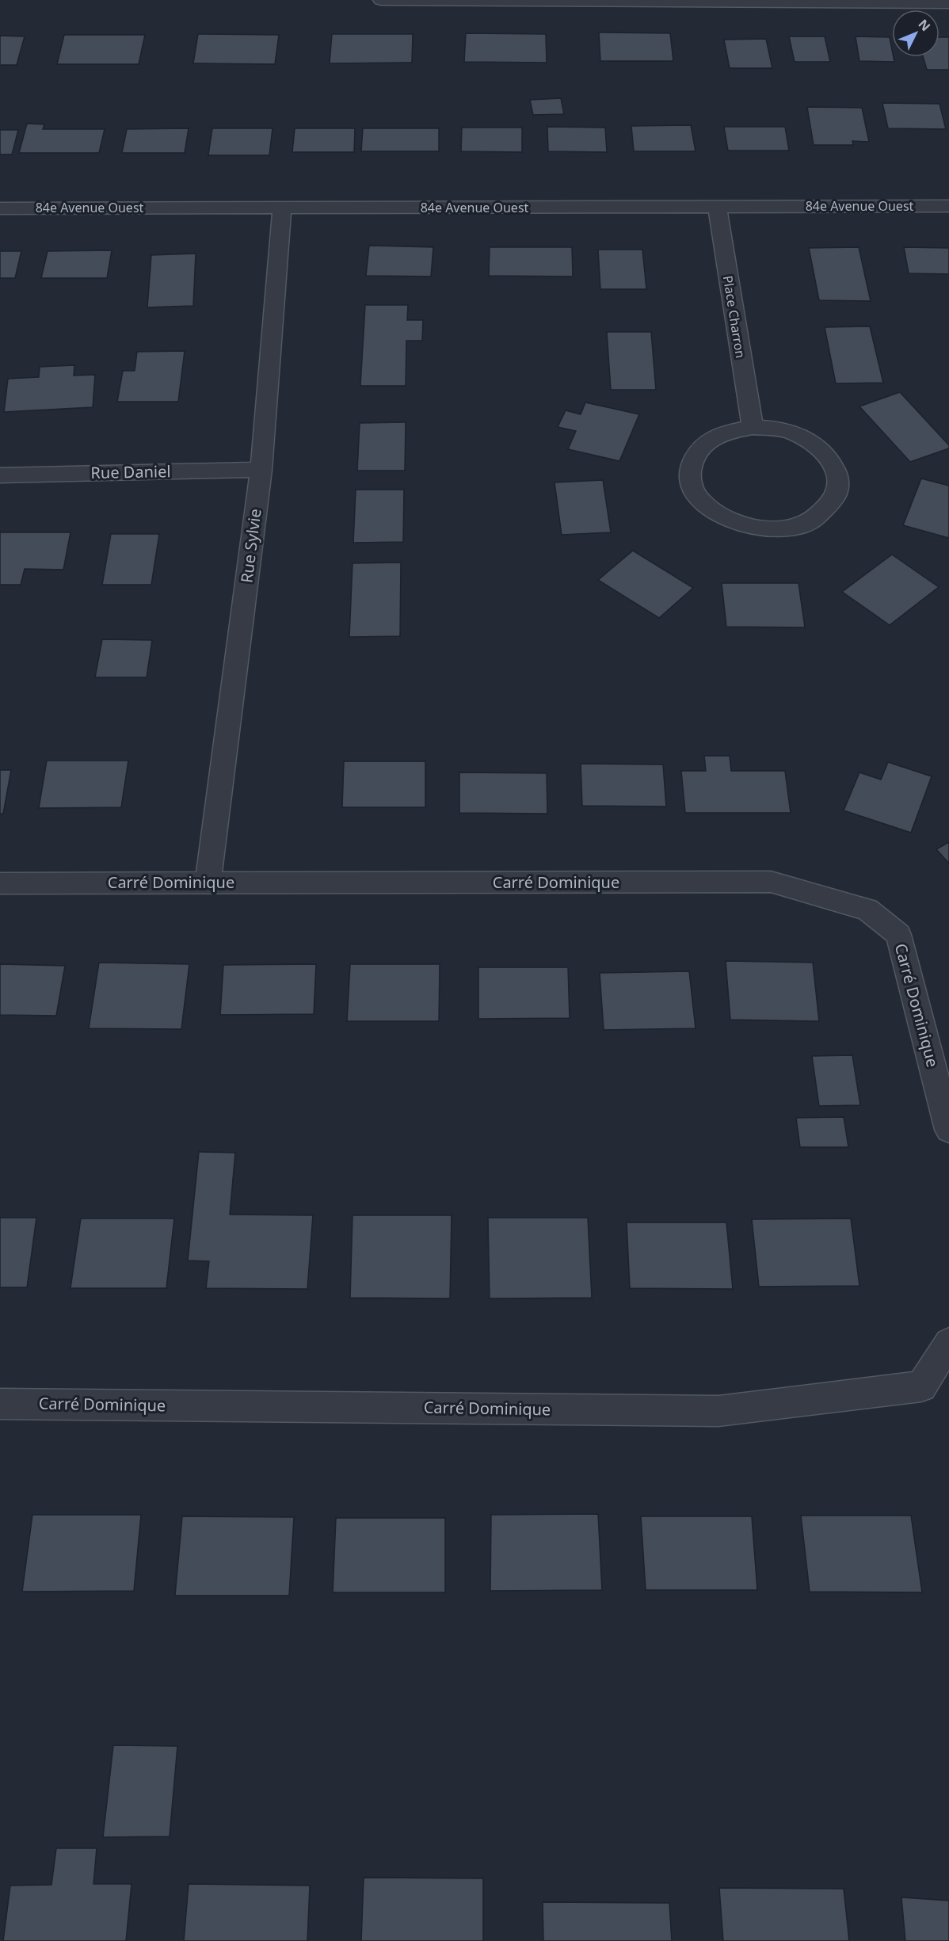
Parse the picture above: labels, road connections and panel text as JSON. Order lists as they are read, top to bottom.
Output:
{
  "streets": {
    "street": [
      "84e Avenue Ouest",
      "Place Charron",
      "Rue Daniel",
      "Rue Sylvie",
      "Carré Dominique"
    ]
  },
  "crossings": [
    ["84e Avenue Ouest", "Place Charron"],
    ["84e Avenue Ouest", "Rue Sylvie"],
    ["Rue Daniel", "Rue Sylvie"],
    ["Rue Sylvie", "Carré Dominique"]
  ],
  "north": "top right"
}
